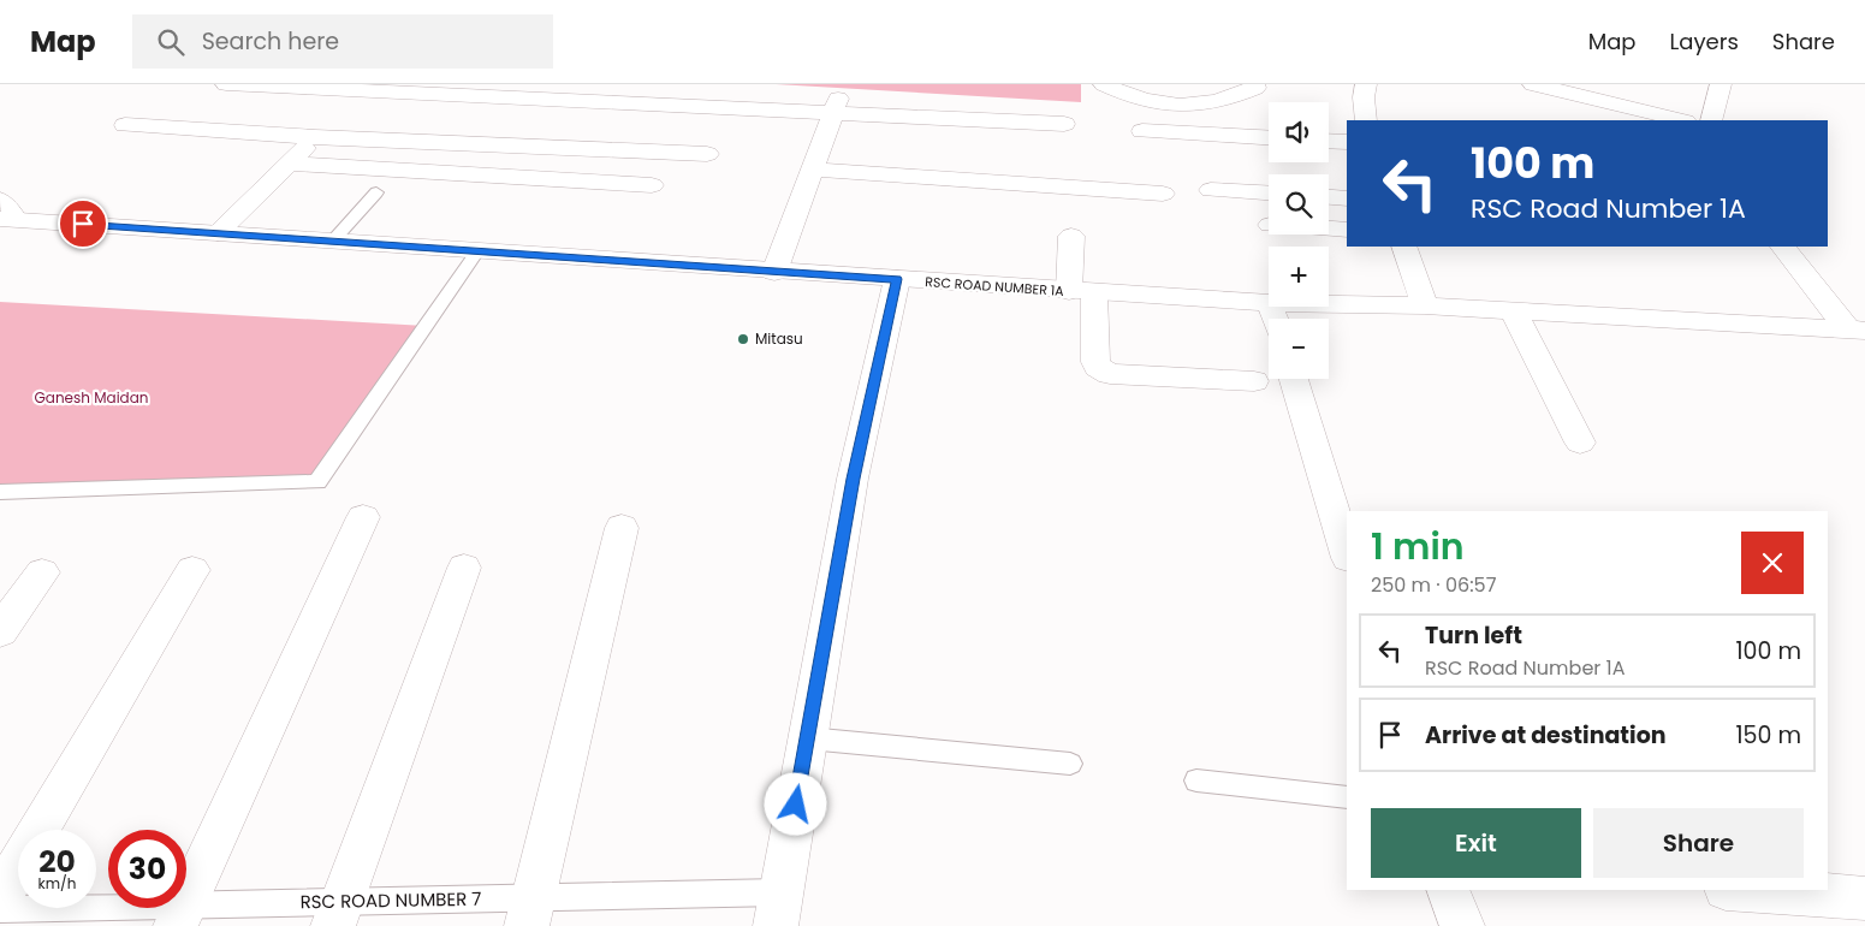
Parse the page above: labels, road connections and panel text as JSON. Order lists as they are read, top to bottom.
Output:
{
  "streets": {
    "street": ["RSC ROAD NUMBER 1A"],
    "lane": ["RSC ROAD NUMBER 7"]
  },
  "parks": ["Ganesh Maidan"],
  "places": ["Mitasu"],
  "page": {
    "header": "Map",
    "search": "Search here",
    "nav": ["Map", "Layers", "Share"],
    "map_buttons": ["+", "−"],
    "turn": ["100 m", "RSC Road Number 1A"],
    "heading": ["1 min", "250 m · 06:57"],
    "list": [
      {
        "name": "Turn left",
        "note": "RSC Road Number 1A",
        "value": "100 m"
      },
      {
        "name": "Arrive at destination",
        "value": "150 m"
      }
    ],
    "buttons": ["Exit", "Share"],
    "speed": "20 km/h",
    "limit": "30"
  }
}
